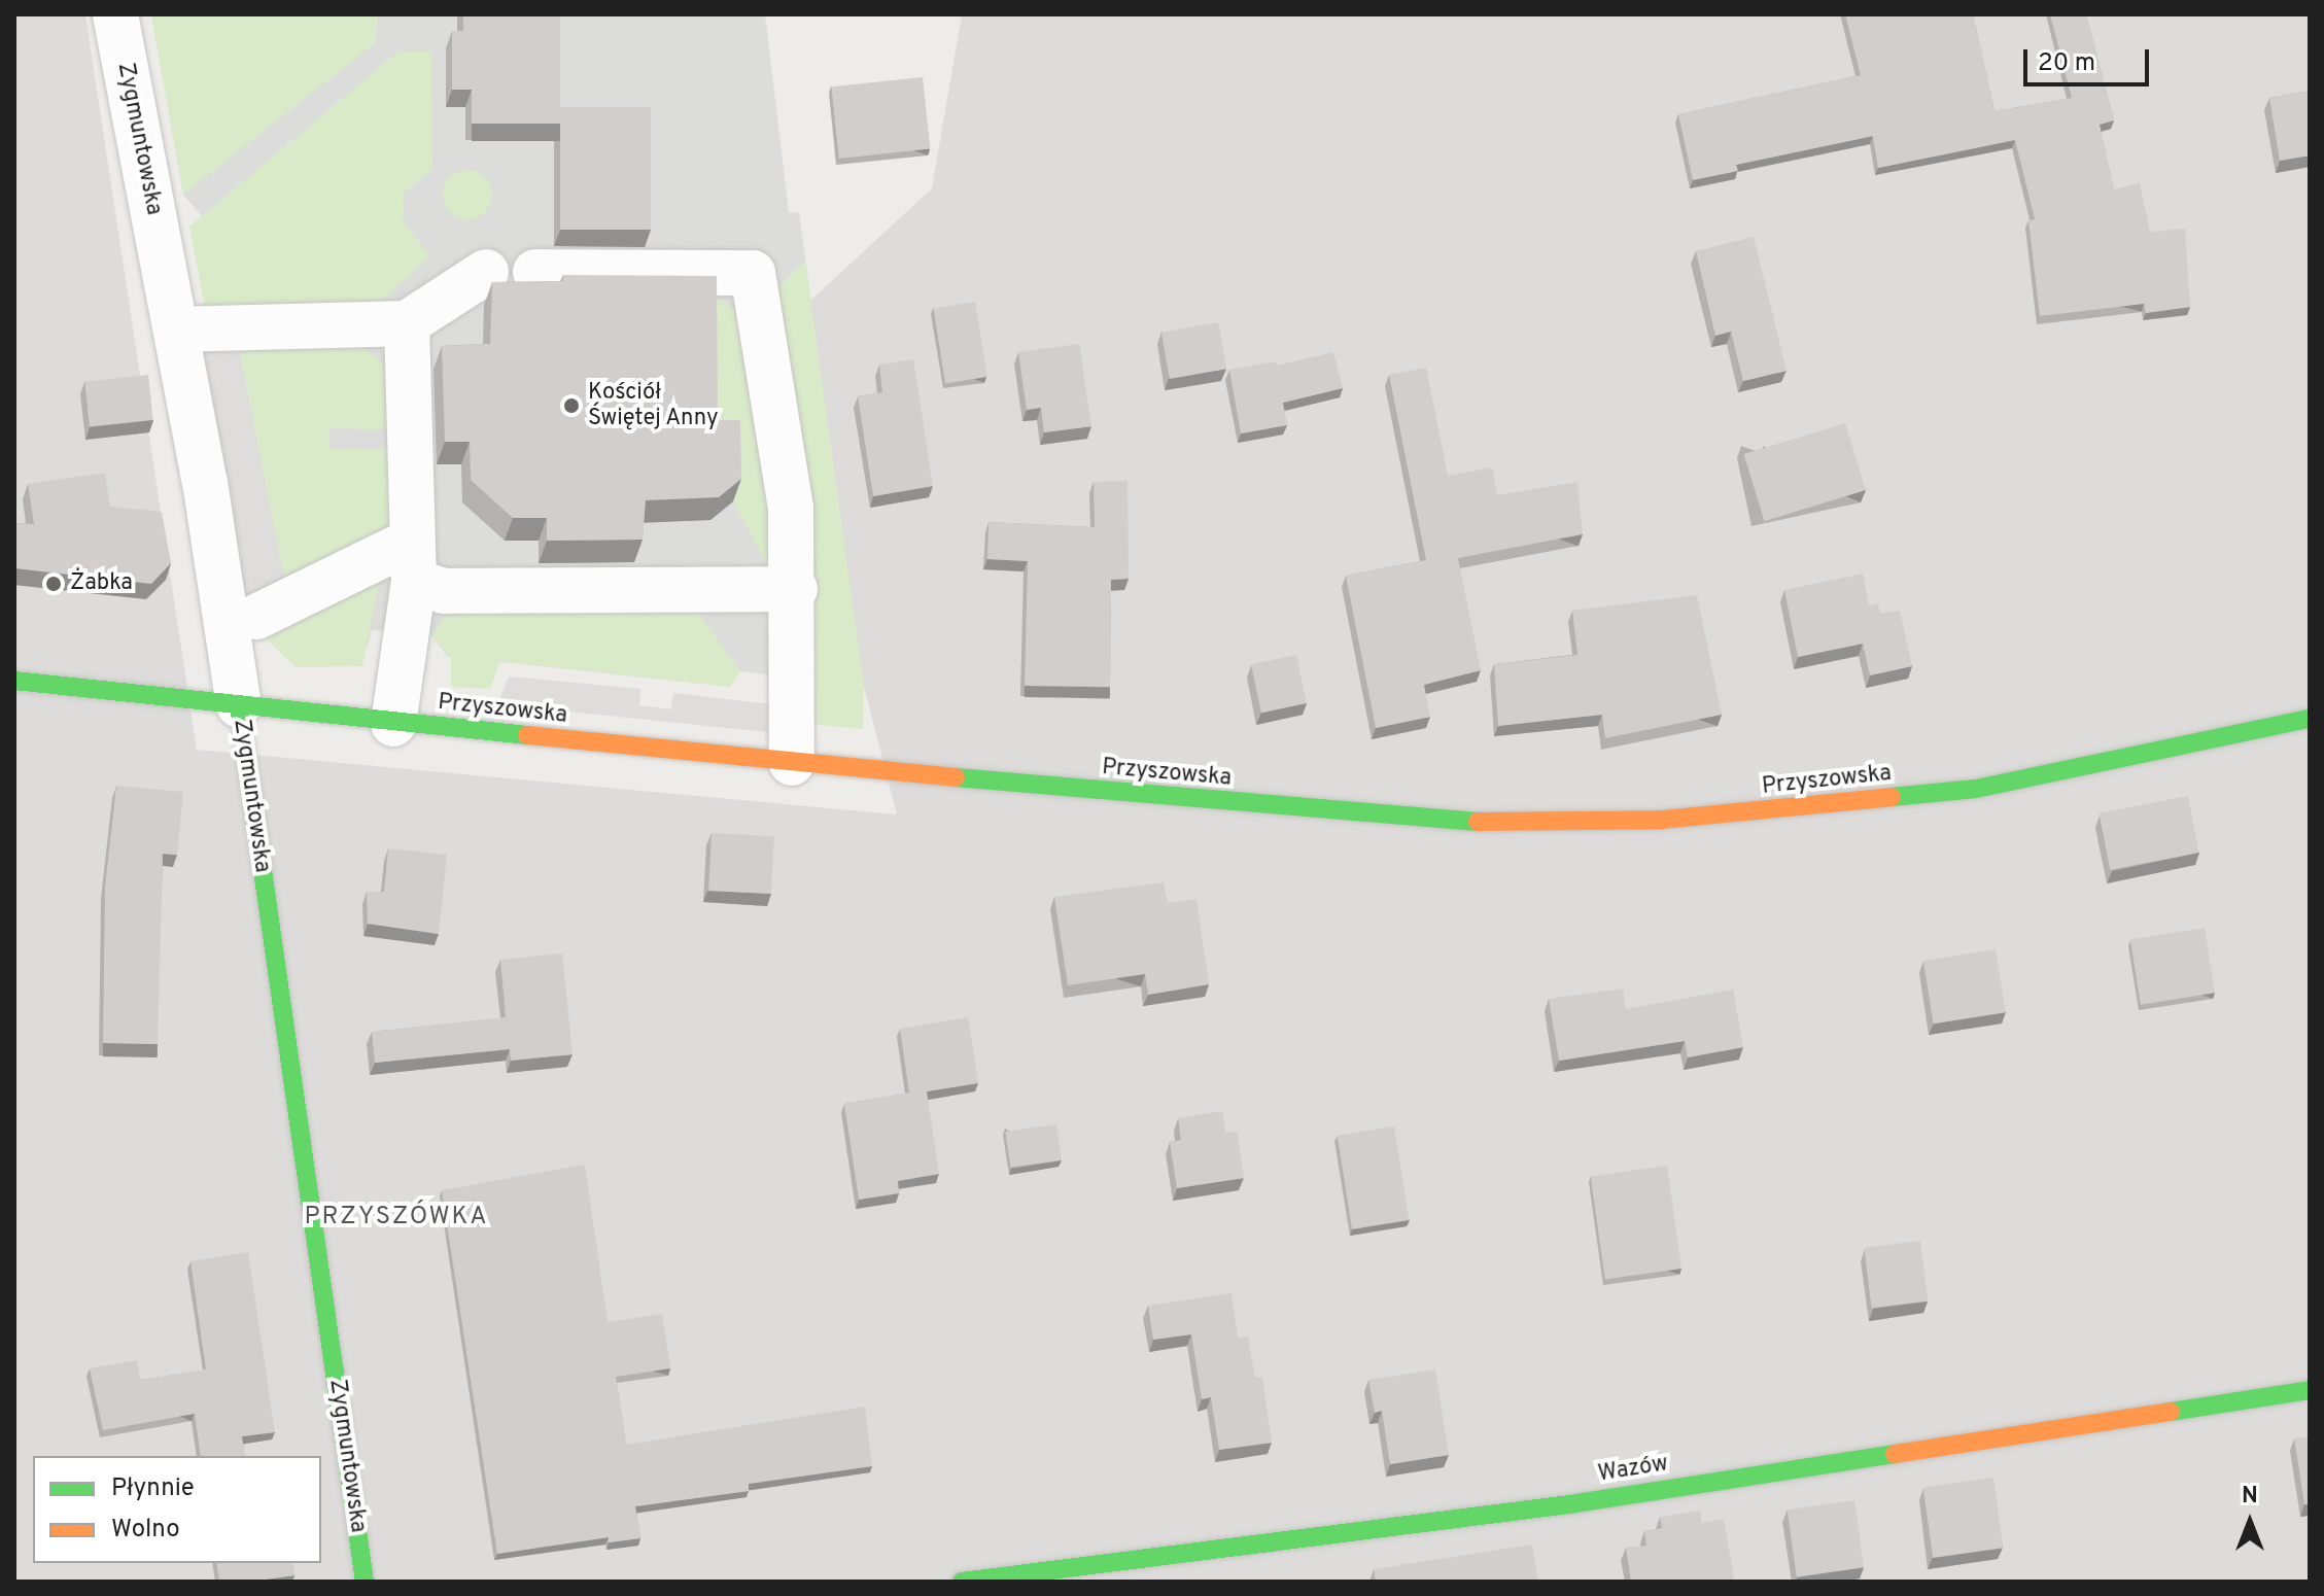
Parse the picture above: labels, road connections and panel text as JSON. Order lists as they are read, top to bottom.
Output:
{
  "streets": {
    "street": ["Zygmuntowska", "Przyszowska", "Wazów"]
  },
  "crossings": [
    ["Zygmuntowska", "Przyszowska"]
  ],
  "districts": ["PRZYSZÓWKA"],
  "places": ["Kościół Świętej Anny", "Żabka"],
  "legend": ["Płynnie", "Wolno"],
  "scale_bar": "20 m",
  "north": "top"
}
